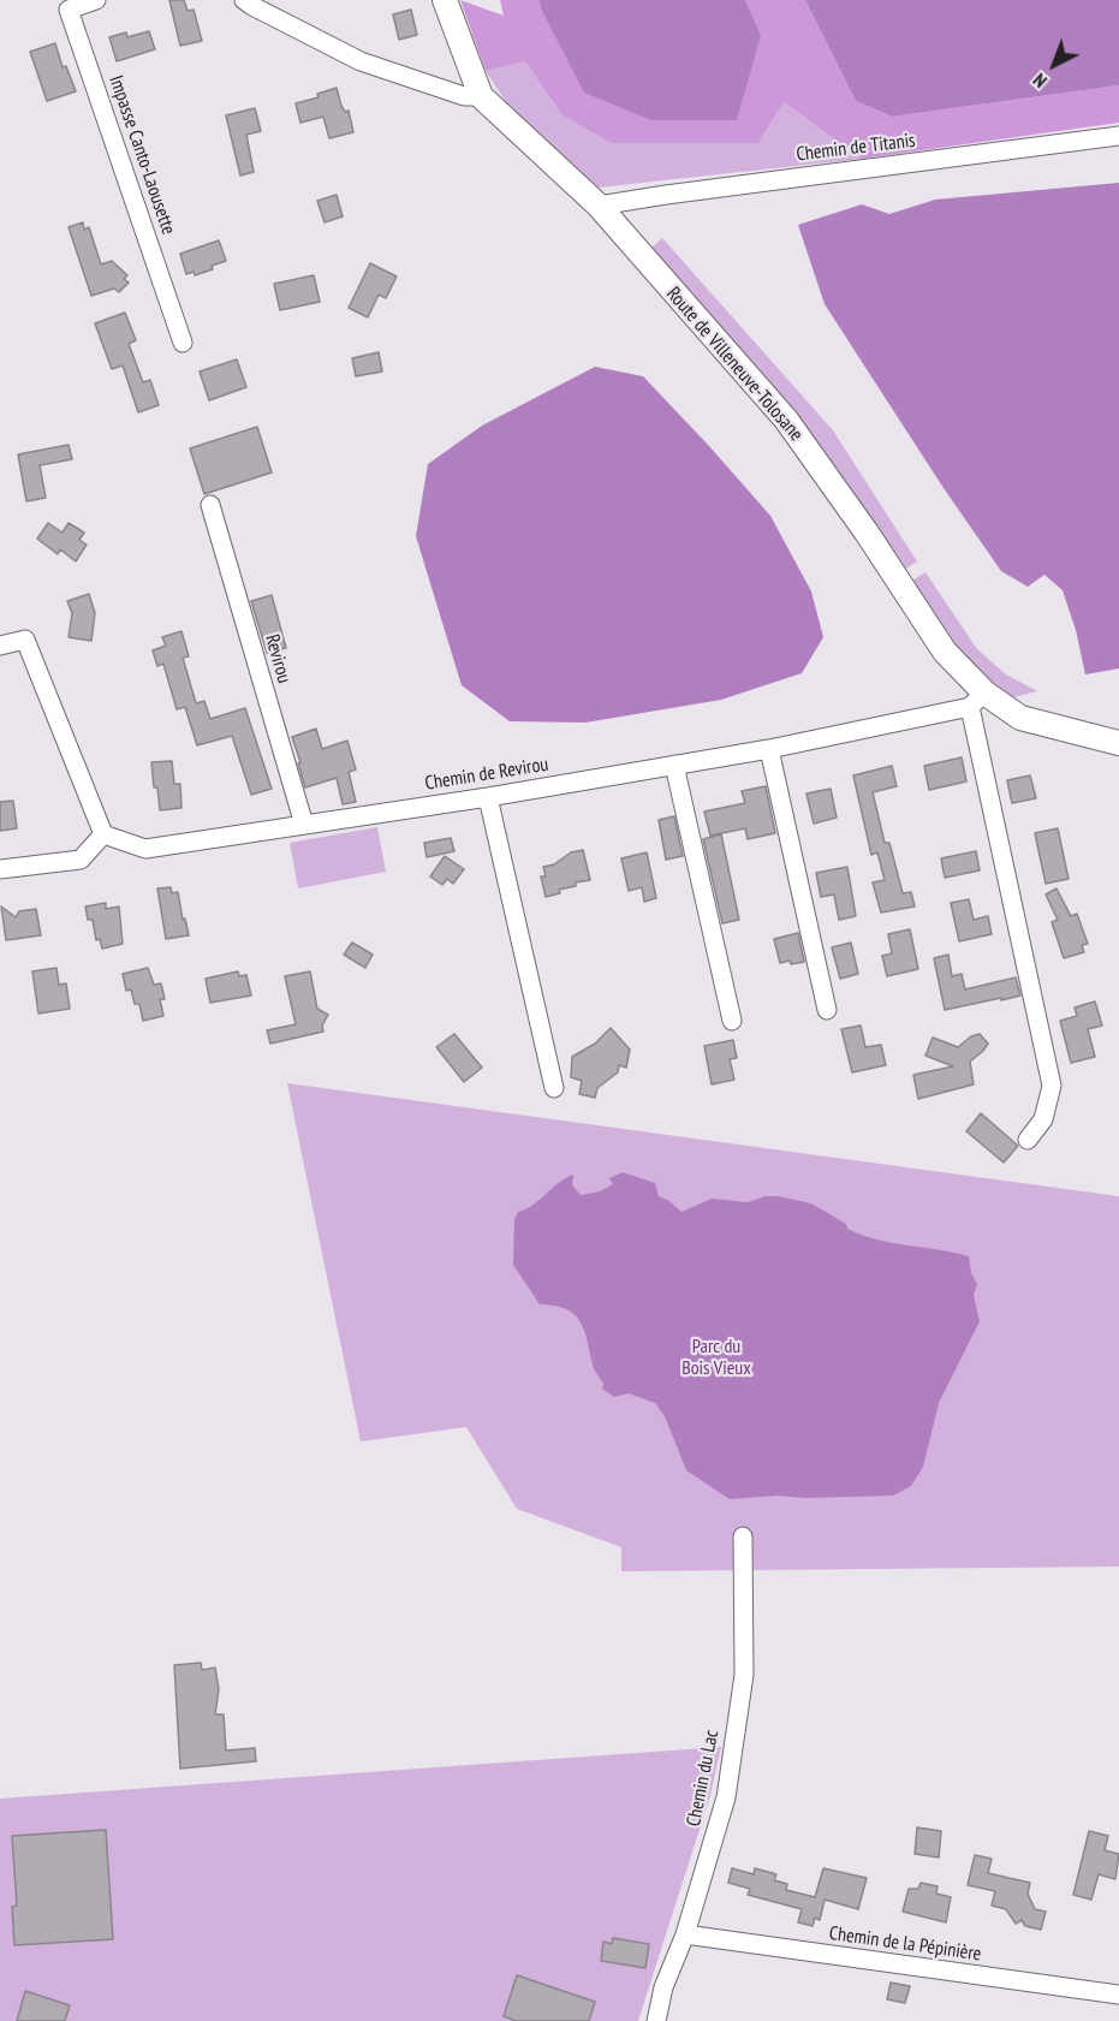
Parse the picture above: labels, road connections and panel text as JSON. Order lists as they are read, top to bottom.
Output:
{
  "streets": {
    "street": [
      "Chemin de Titanis",
      "Impasse Canto-Laousette",
      "Route de Villeneuve-Tolosane",
      "Revirou",
      "Chemin de Revirou",
      "Chemin du Lac",
      "Chemin de la Pépinière"
    ]
  },
  "crossings": [
    ["Chemin de Titanis", "Route de Villeneuve-Tolosane"],
    ["Route de Villeneuve-Tolosane", "Chemin de Revirou"],
    ["Revirou", "Chemin de Revirou"],
    ["Chemin du Lac", "Chemin de la Pépinière"]
  ],
  "parks": ["Parc du Bois Vieux"],
  "north": "bottom left"
}
